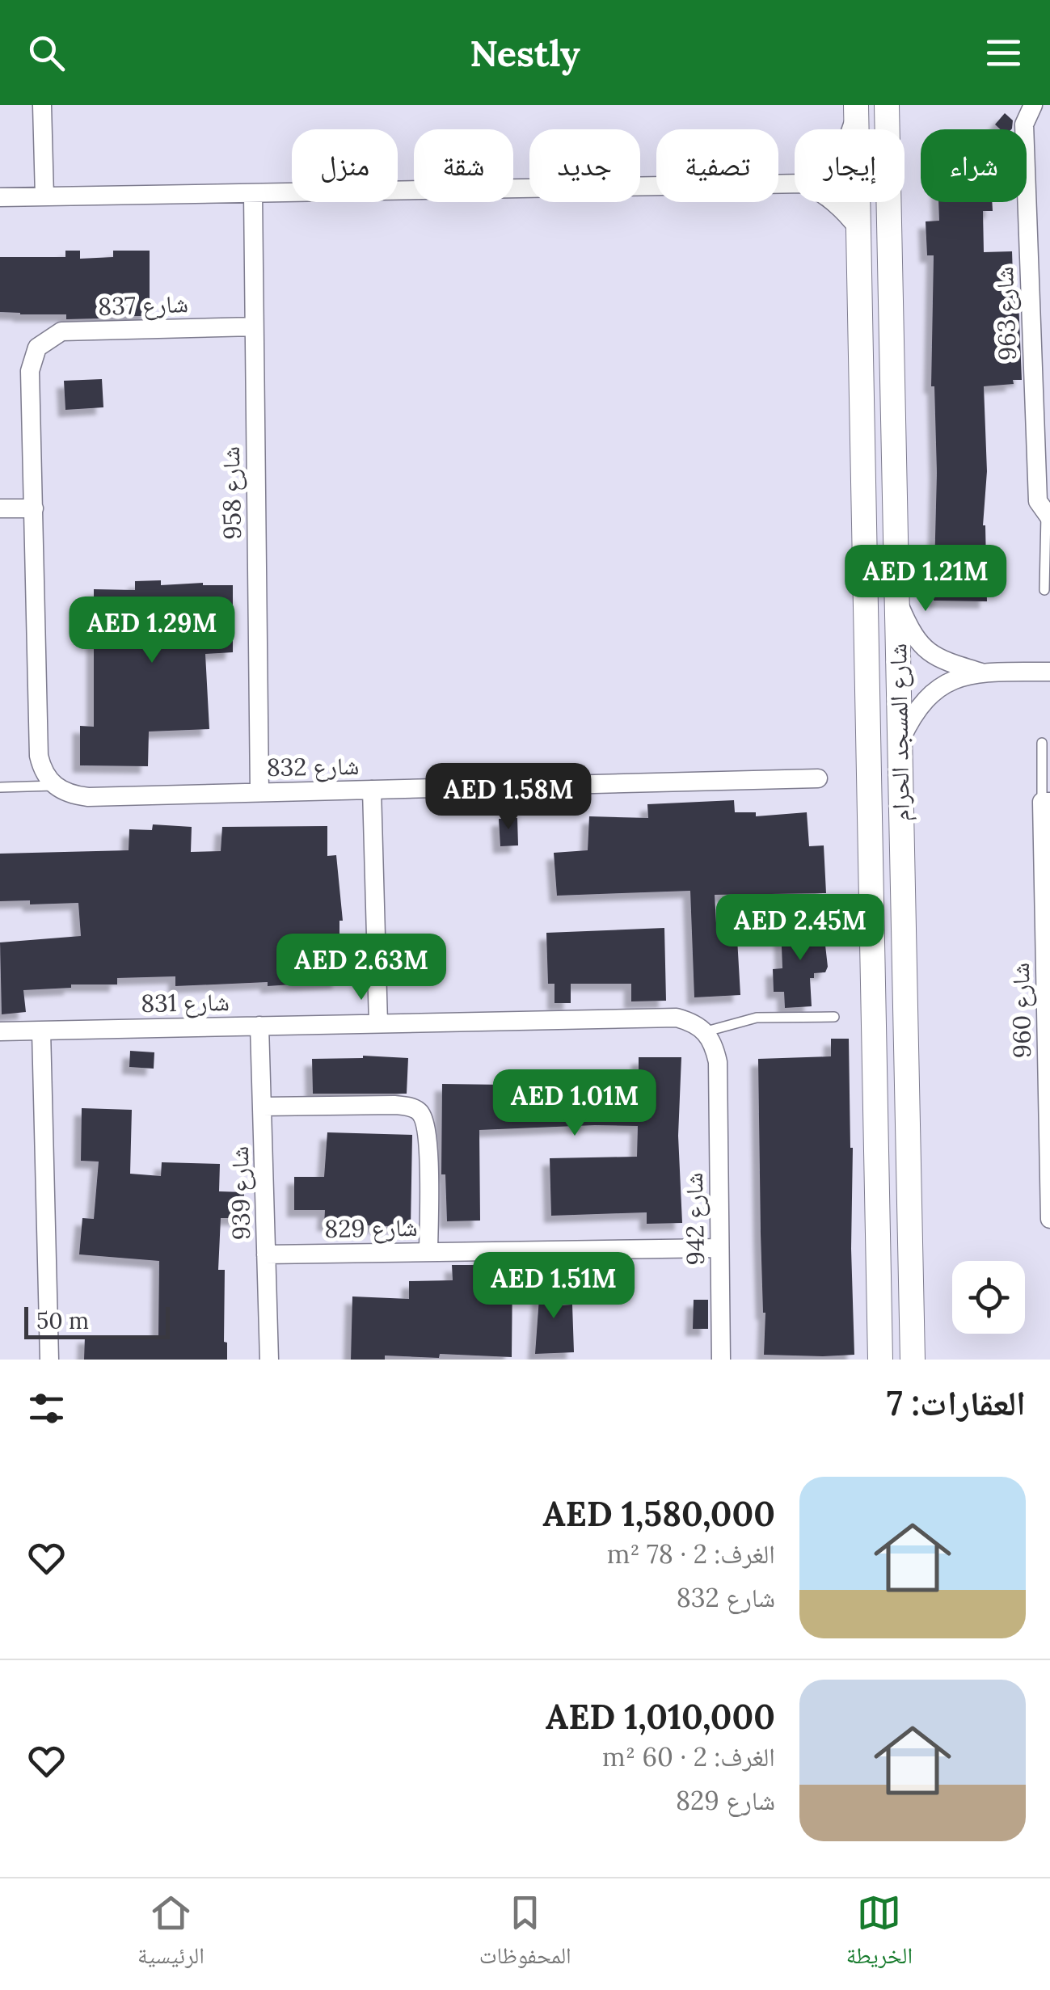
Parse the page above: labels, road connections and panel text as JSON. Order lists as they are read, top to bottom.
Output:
{
  "streets": {
    "street": [
      "شارع 837",
      "شارع 963",
      "شارع 958",
      "شارع المسجد الحرام",
      "شارع 832",
      "شارع 831",
      "شارع 960",
      "شارع 939",
      "شارع 942",
      "شارع 829"
    ]
  },
  "crossings": [
    ["شارع 837", "شارع 958"],
    ["شارع 958", "شارع 832"],
    ["شارع 831", "شارع 939"],
    ["شارع 831", "شارع 942"],
    ["شارع 939", "شارع 829"],
    ["شارع 942", "شارع 829"]
  ],
  "scale_bar": "50 m",
  "page": {
    "header": "Nestly",
    "chip": [
      "شراء",
      "إيجار",
      "تصفية",
      "جديد",
      "شقة",
      "منزل"
    ],
    "price": [
      "AED 1.21M",
      "AED 1.29M",
      "AED 1.58M",
      "AED 2.45M",
      "AED 2.63M",
      "AED 1.01M",
      "AED 1.51M"
    ],
    "scale": "50 m",
    "heading": "العقارات: 7",
    "list": [
      {
        "name": "AED 1,580,000",
        "note": "الغرف: 2 · 78 m² · شارع 832"
      },
      {
        "name": "AED 1,010,000",
        "note": "الغرف: 2 · 60 m² · شارع 829"
      }
    ],
    "tabs": ["الخريطة", "المحفوظات", "الرئيسية"]
  }
}
